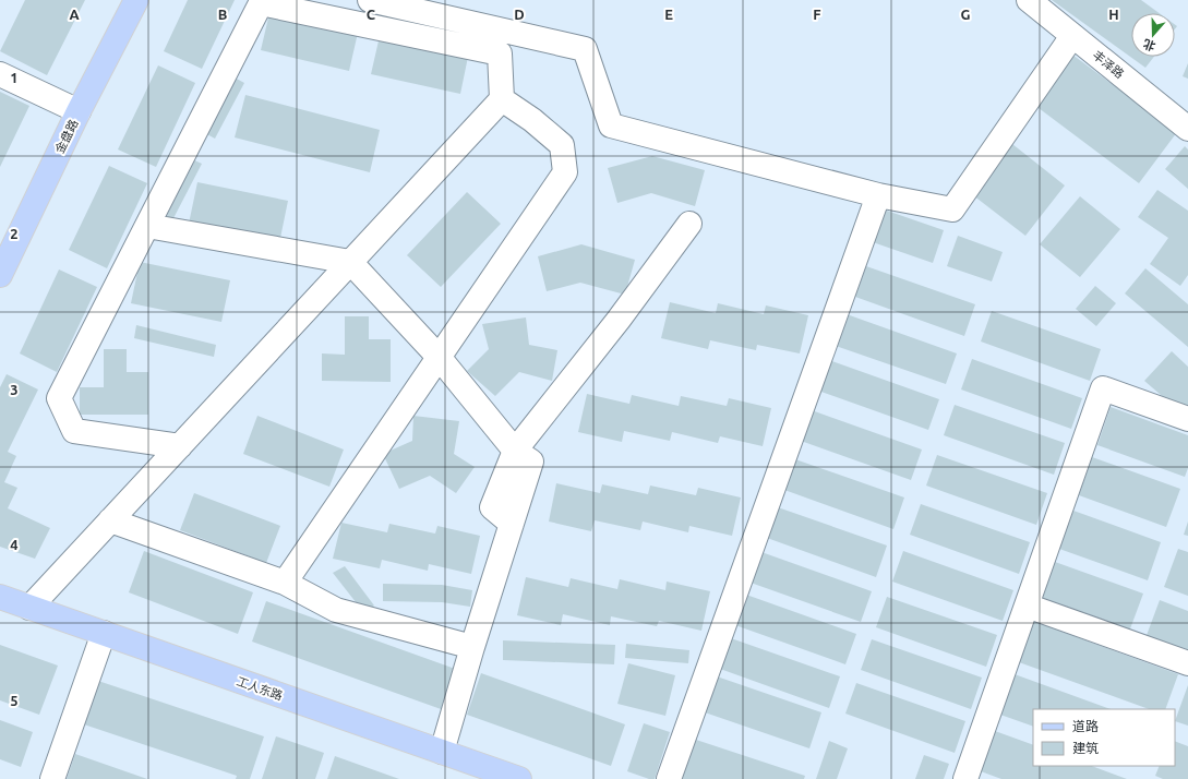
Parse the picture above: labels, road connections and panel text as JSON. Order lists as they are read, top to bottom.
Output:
{
  "streets": {
    "main road": ["金盘路", "工人东路"],
    "street": ["丰泽路"]
  },
  "legend": ["道路", "建筑"],
  "north": "bottom",
  "grid": {
    "columns": [
      "A",
      "B",
      "C",
      "D",
      "E",
      "F",
      "G",
      "H"
    ],
    "rows": [
      "1",
      "2",
      "3",
      "4",
      "5"
    ]
  }
}
